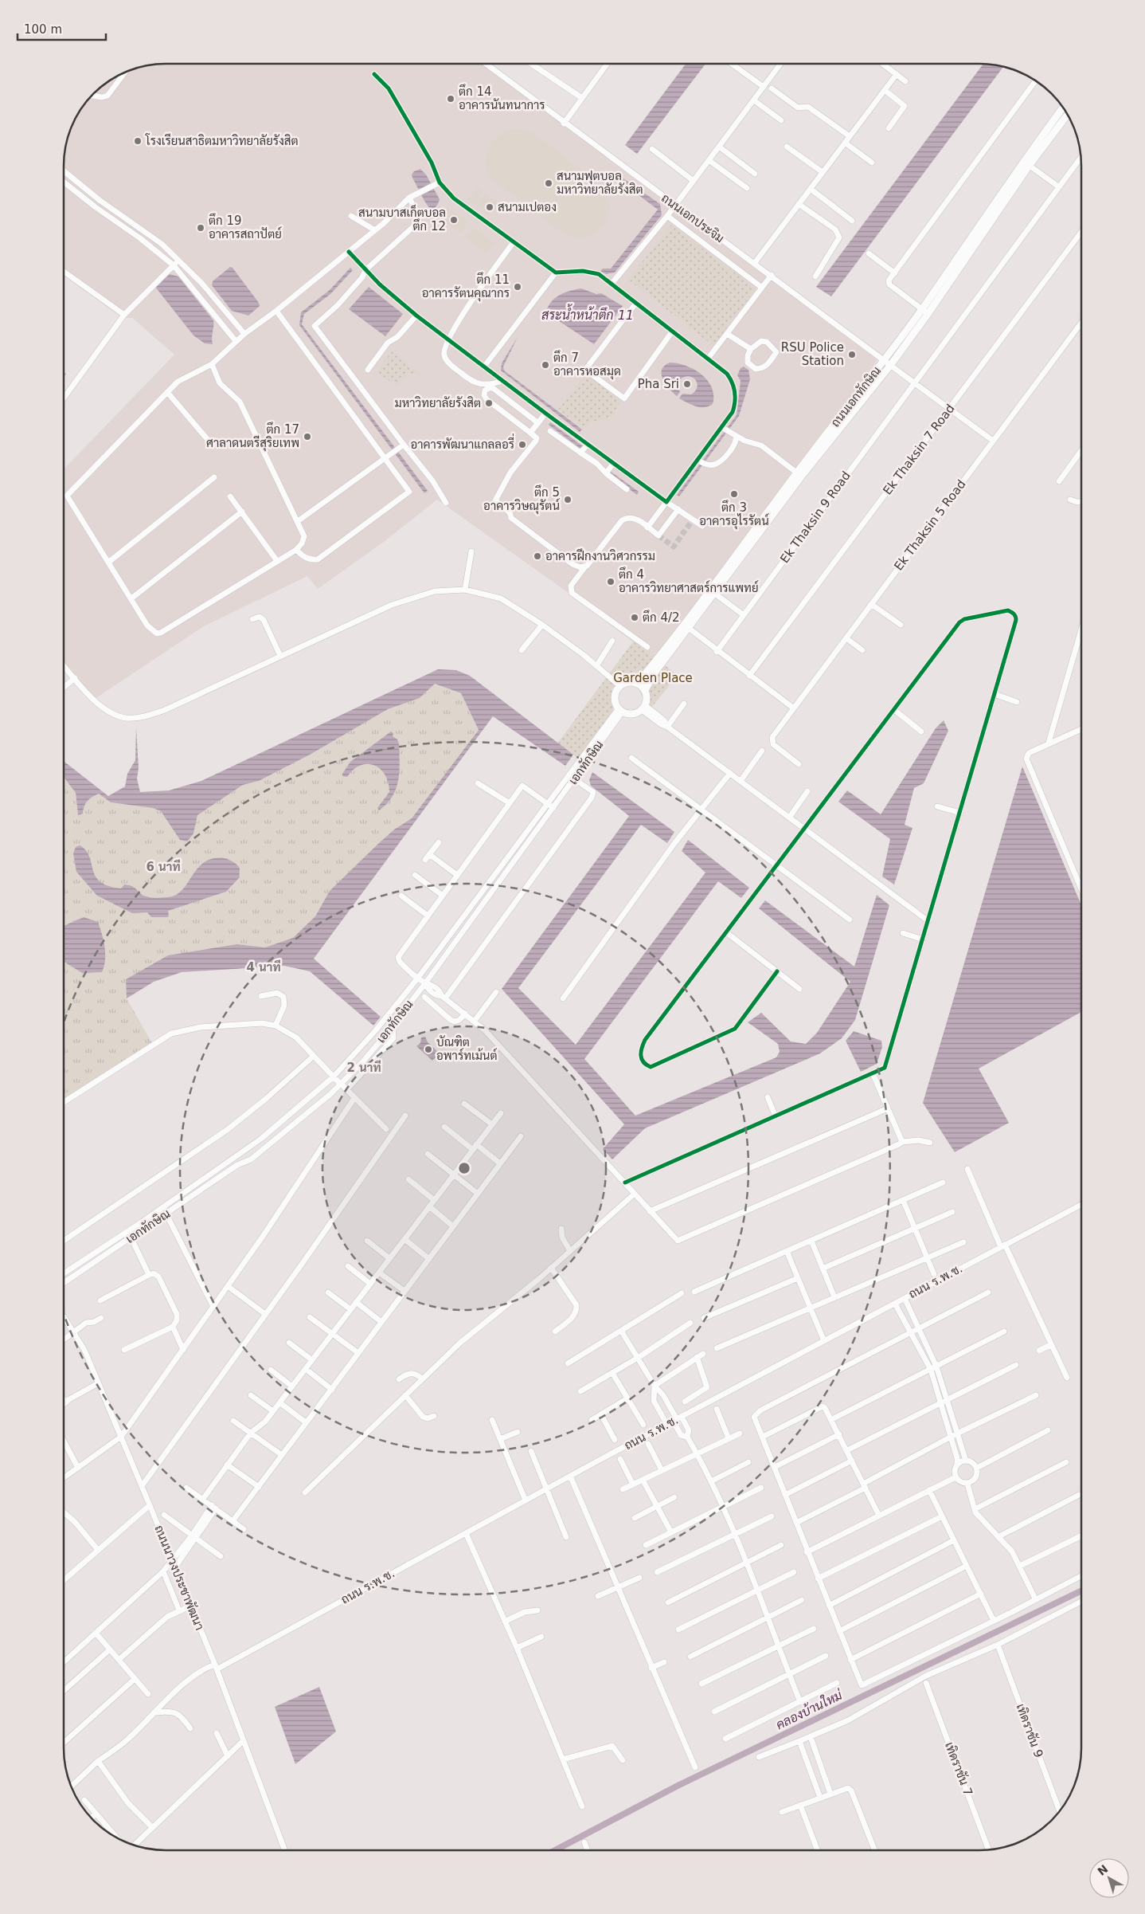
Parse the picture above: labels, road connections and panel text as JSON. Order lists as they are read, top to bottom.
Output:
{
  "streets": {
    "street": [
      "ถนนเอกประจิม",
      "ถนนเอกทักษิณ",
      "Ek Thaksin 7 Road",
      "Ek Thaksin 9 Road",
      "Ek Thaksin 5 Road",
      "เอกทักษิณ",
      "ถนน ร.พ.ช.",
      "ถนนนาวงประชาพัฒนา",
      "เทิดราชัน 9",
      "เทิดราชัน 7"
    ]
  },
  "crossings": [
    ["ถนนเอกประจิม", "ถนนเอกทักษิณ"],
    ["ถนนเอกประจิม", "Ek Thaksin 7 Road"],
    ["ถนนเอกประจิม", "Ek Thaksin 9 Road"],
    ["ถนนเอกประจิม", "Ek Thaksin 5 Road"],
    ["ถนนเอกทักษิณ", "เอกทักษิณ"],
    ["ถนน ร.พ.ช.", "ถนนนาวงประชาพัฒนา"]
  ],
  "water": ["สระน้ำหน้าตึก 11", "คลองบ้านใหม่"],
  "parks": ["Garden Place"],
  "places": [
    "ตึก 14 อาคารนันทนาการ",
    "โรงเรียนสาธิตมหาวิทยาลัยรังสิต",
    "สนามฟุตบอล มหาวิทยาลัยรังสิต",
    "สนามเปตอง",
    "สนามบาสเก็ตบอล ตึก 12",
    "ตึก 19 อาคารสถาปัตย์",
    "ตึก 11 อาคารรัตนคุณากร",
    "RSU Police Station",
    "ตึก 7 อาคารหอสมุด",
    "Pha Sri",
    "มหาวิทยาลัยรังสิต",
    "ตึก 17 ศาลาดนตรีสุริยเทพ",
    "อาคารพัฒนาแกลลอรี่",
    "ตึก 3 อาคารอุไรรัตน์",
    "ตึก 5 อาคารวิษณุรัตน์",
    "อาคารฝึกงานวิศวกรรม",
    "ตึก 4 อาคารวิทยาศาสตร์การแพทย์",
    "ตึก 4/2",
    "บัณฑิต อพาร์ทเม้นต์"
  ],
  "scale_bar": "100 m",
  "north": "top left",
  "rings": ["6 นาที", "4 นาที", "2 นาที"]
}
